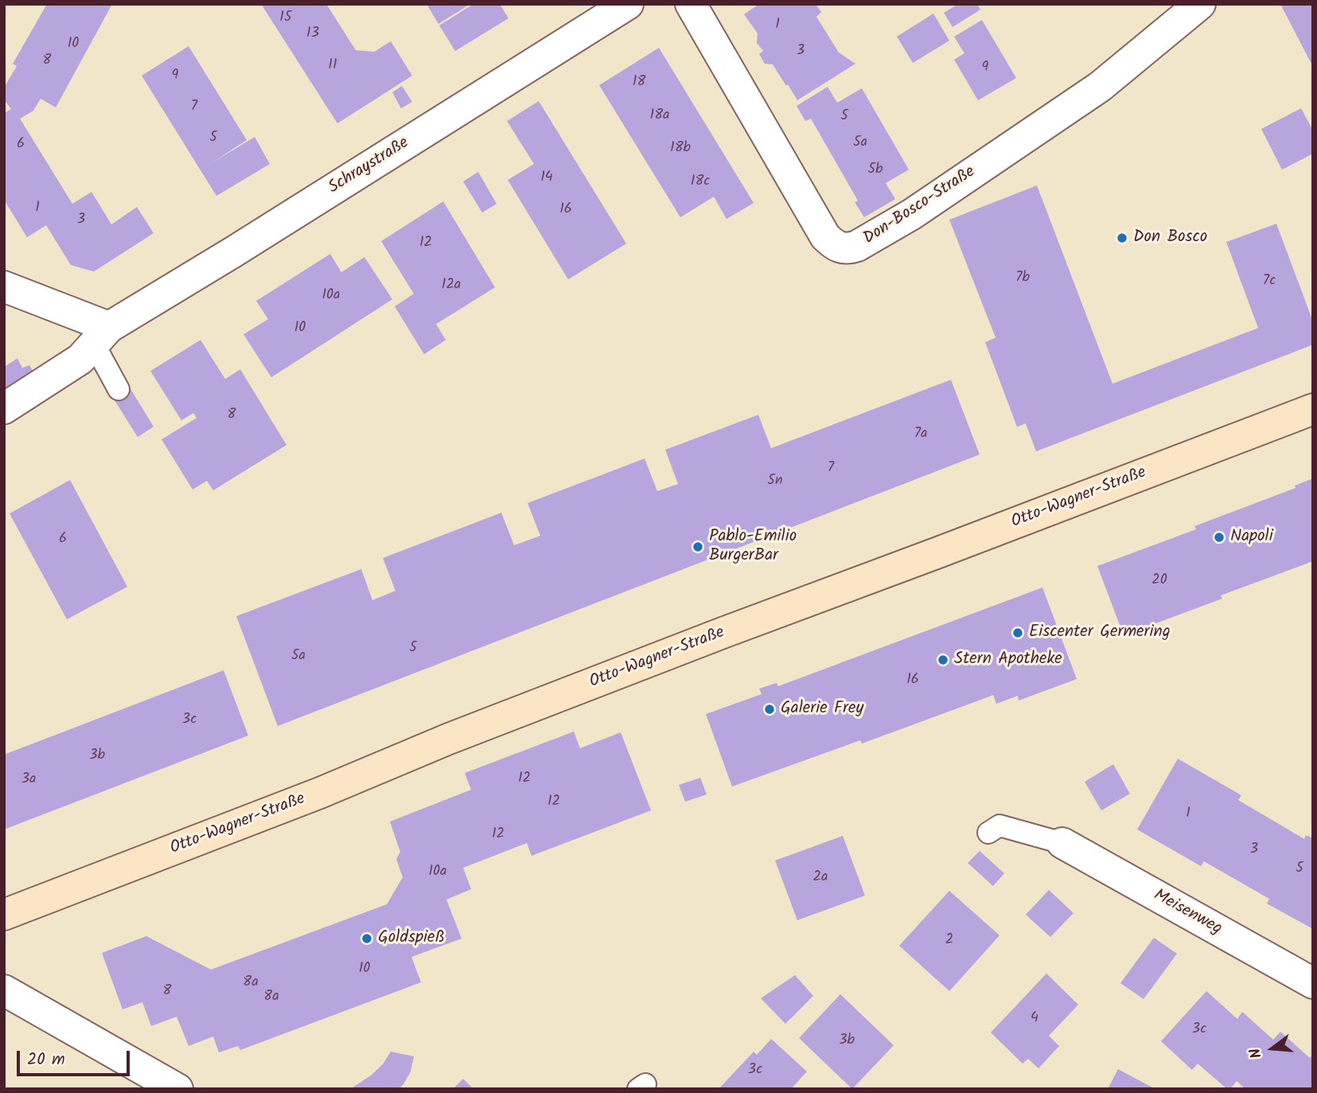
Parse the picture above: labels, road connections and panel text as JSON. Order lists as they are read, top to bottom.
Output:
{
  "streets": {
    "street": [
      "Schraystraße",
      "Don-Bosco-Straße",
      "Otto-Wagner-Straße",
      "Meisenweg"
    ]
  },
  "places": [
    "Don Bosco",
    "Napoli",
    "Pablo-Emilio BurgerBar",
    "Eiscenter Germering",
    "Stern Apotheke",
    "Galerie Frey",
    "Goldspieß"
  ],
  "house_numbers": [
    "15",
    "1",
    "13",
    "10",
    "3",
    "8",
    "11",
    "9",
    "9",
    "18",
    "7",
    "18a",
    "5",
    "5",
    "5a",
    "6",
    "18b",
    "5b",
    "14",
    "18c",
    "1",
    "16",
    "3",
    "12",
    "7b",
    "7c",
    "12a",
    "10a",
    "10",
    "8",
    "7a",
    "7",
    "5n",
    "6",
    "20",
    "5",
    "5a",
    "16",
    "3c",
    "3b",
    "12",
    "3a",
    "12",
    "1",
    "12",
    "3",
    "5",
    "10a",
    "2a",
    "2",
    "10",
    "8a",
    "8",
    "8a",
    "4",
    "3c",
    "3b",
    "3c"
  ],
  "scale_bar": "20 m",
  "north": "left"
}
